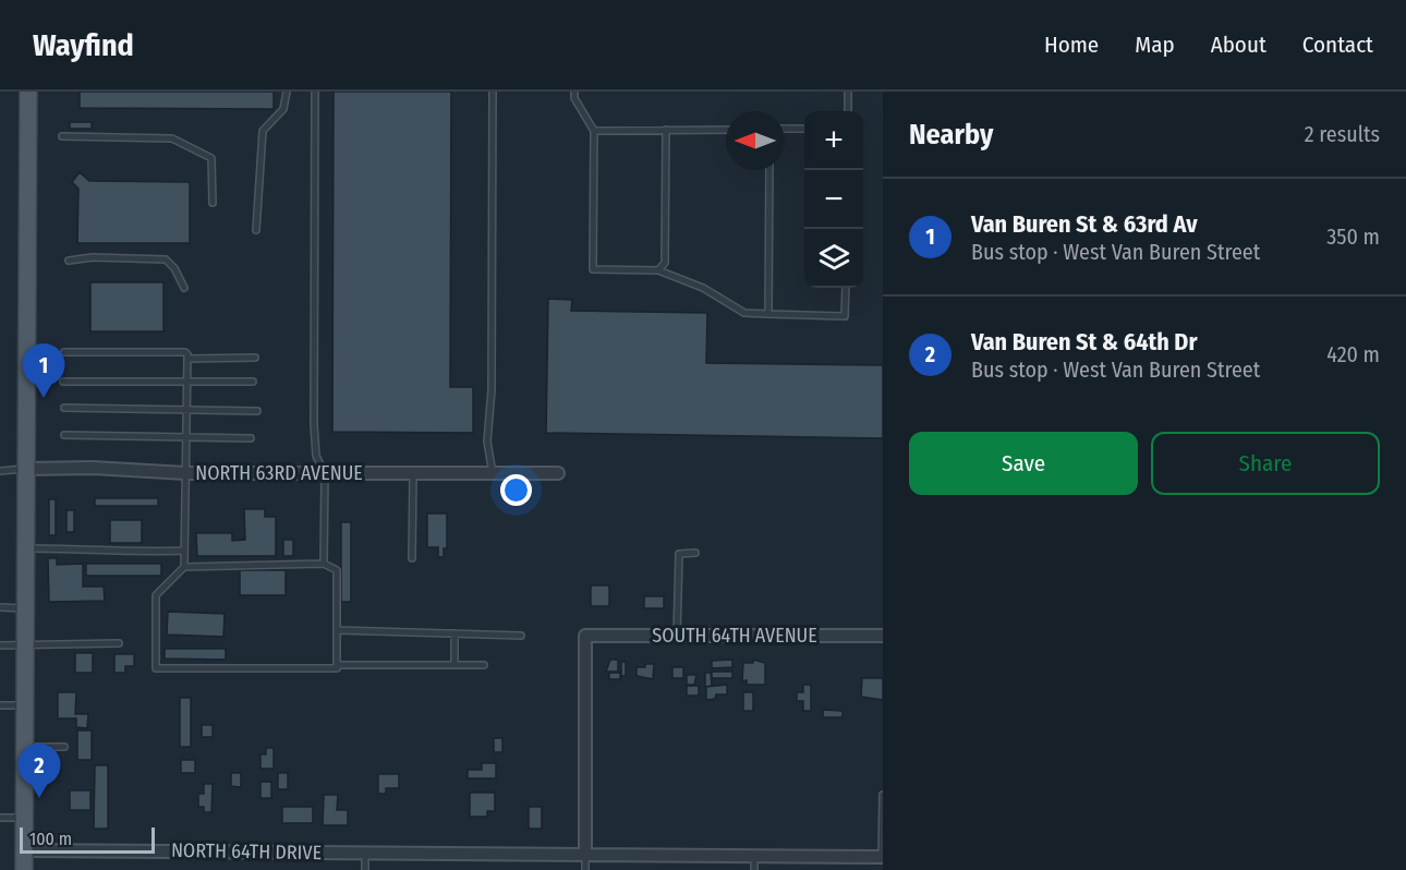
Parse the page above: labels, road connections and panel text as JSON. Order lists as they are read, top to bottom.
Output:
{
  "streets": {
    "street": ["NORTH 63RD AVENUE", "SOUTH 64TH AVENUE", "NORTH 64TH DRIVE"]
  },
  "crossings": [
    ["SOUTH 64TH AVENUE", "NORTH 64TH DRIVE"]
  ],
  "scale_bar": "100 m",
  "north": "left",
  "page": {
    "header": "Wayfind",
    "nav": [
      "Home",
      "Map",
      "About",
      "Contact"
    ],
    "heading": ["Nearby", "2 results"],
    "map_buttons": ["+", "−"],
    "list": [
      {
        "mark": "1",
        "name": "Van Buren St & 63rd Av",
        "note": "Bus stop · West Van Buren Street",
        "value": "350 m"
      },
      {
        "mark": "2",
        "name": "Van Buren St & 64th Dr",
        "note": "Bus stop · West Van Buren Street",
        "value": "420 m"
      }
    ],
    "pins": ["1", "2"],
    "buttons": ["Save", "Share"],
    "scale": "100 m"
  }
}
